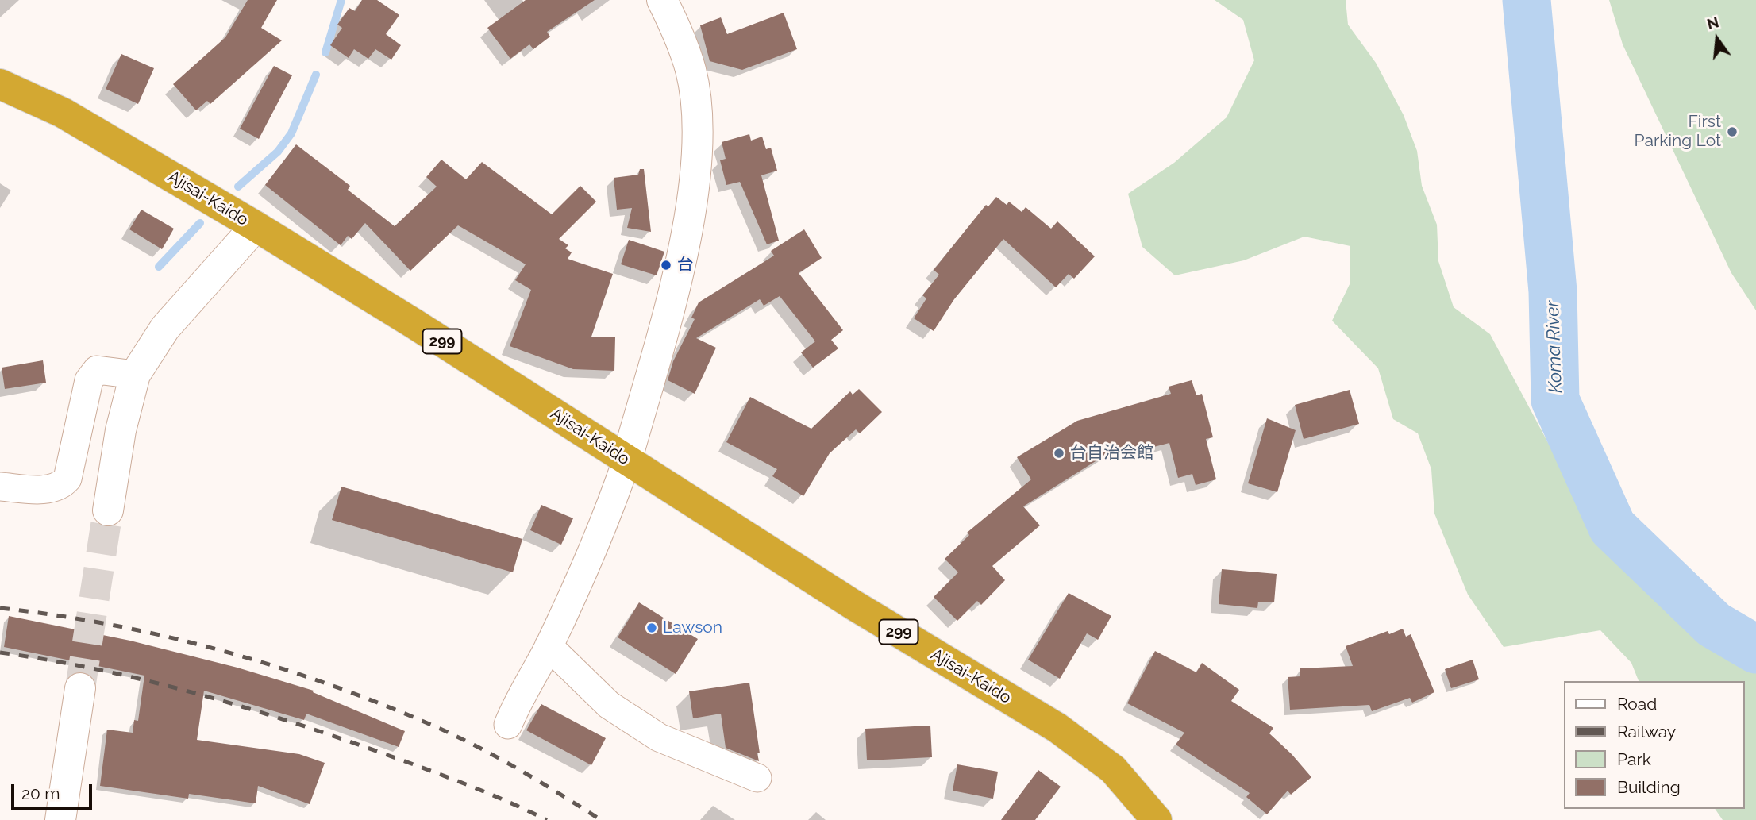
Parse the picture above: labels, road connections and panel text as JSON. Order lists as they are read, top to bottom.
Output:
{
  "streets": {
    "highway": ["Ajisai-Kaido", "299"]
  },
  "water": ["Koma River"],
  "places": [
    "First Parking Lot",
    "台",
    "台自治会館",
    "Lawson"
  ],
  "legend": [
    "Road",
    "Railway",
    "Park",
    "Building"
  ],
  "scale_bar": "20 m",
  "north": "top"
}
